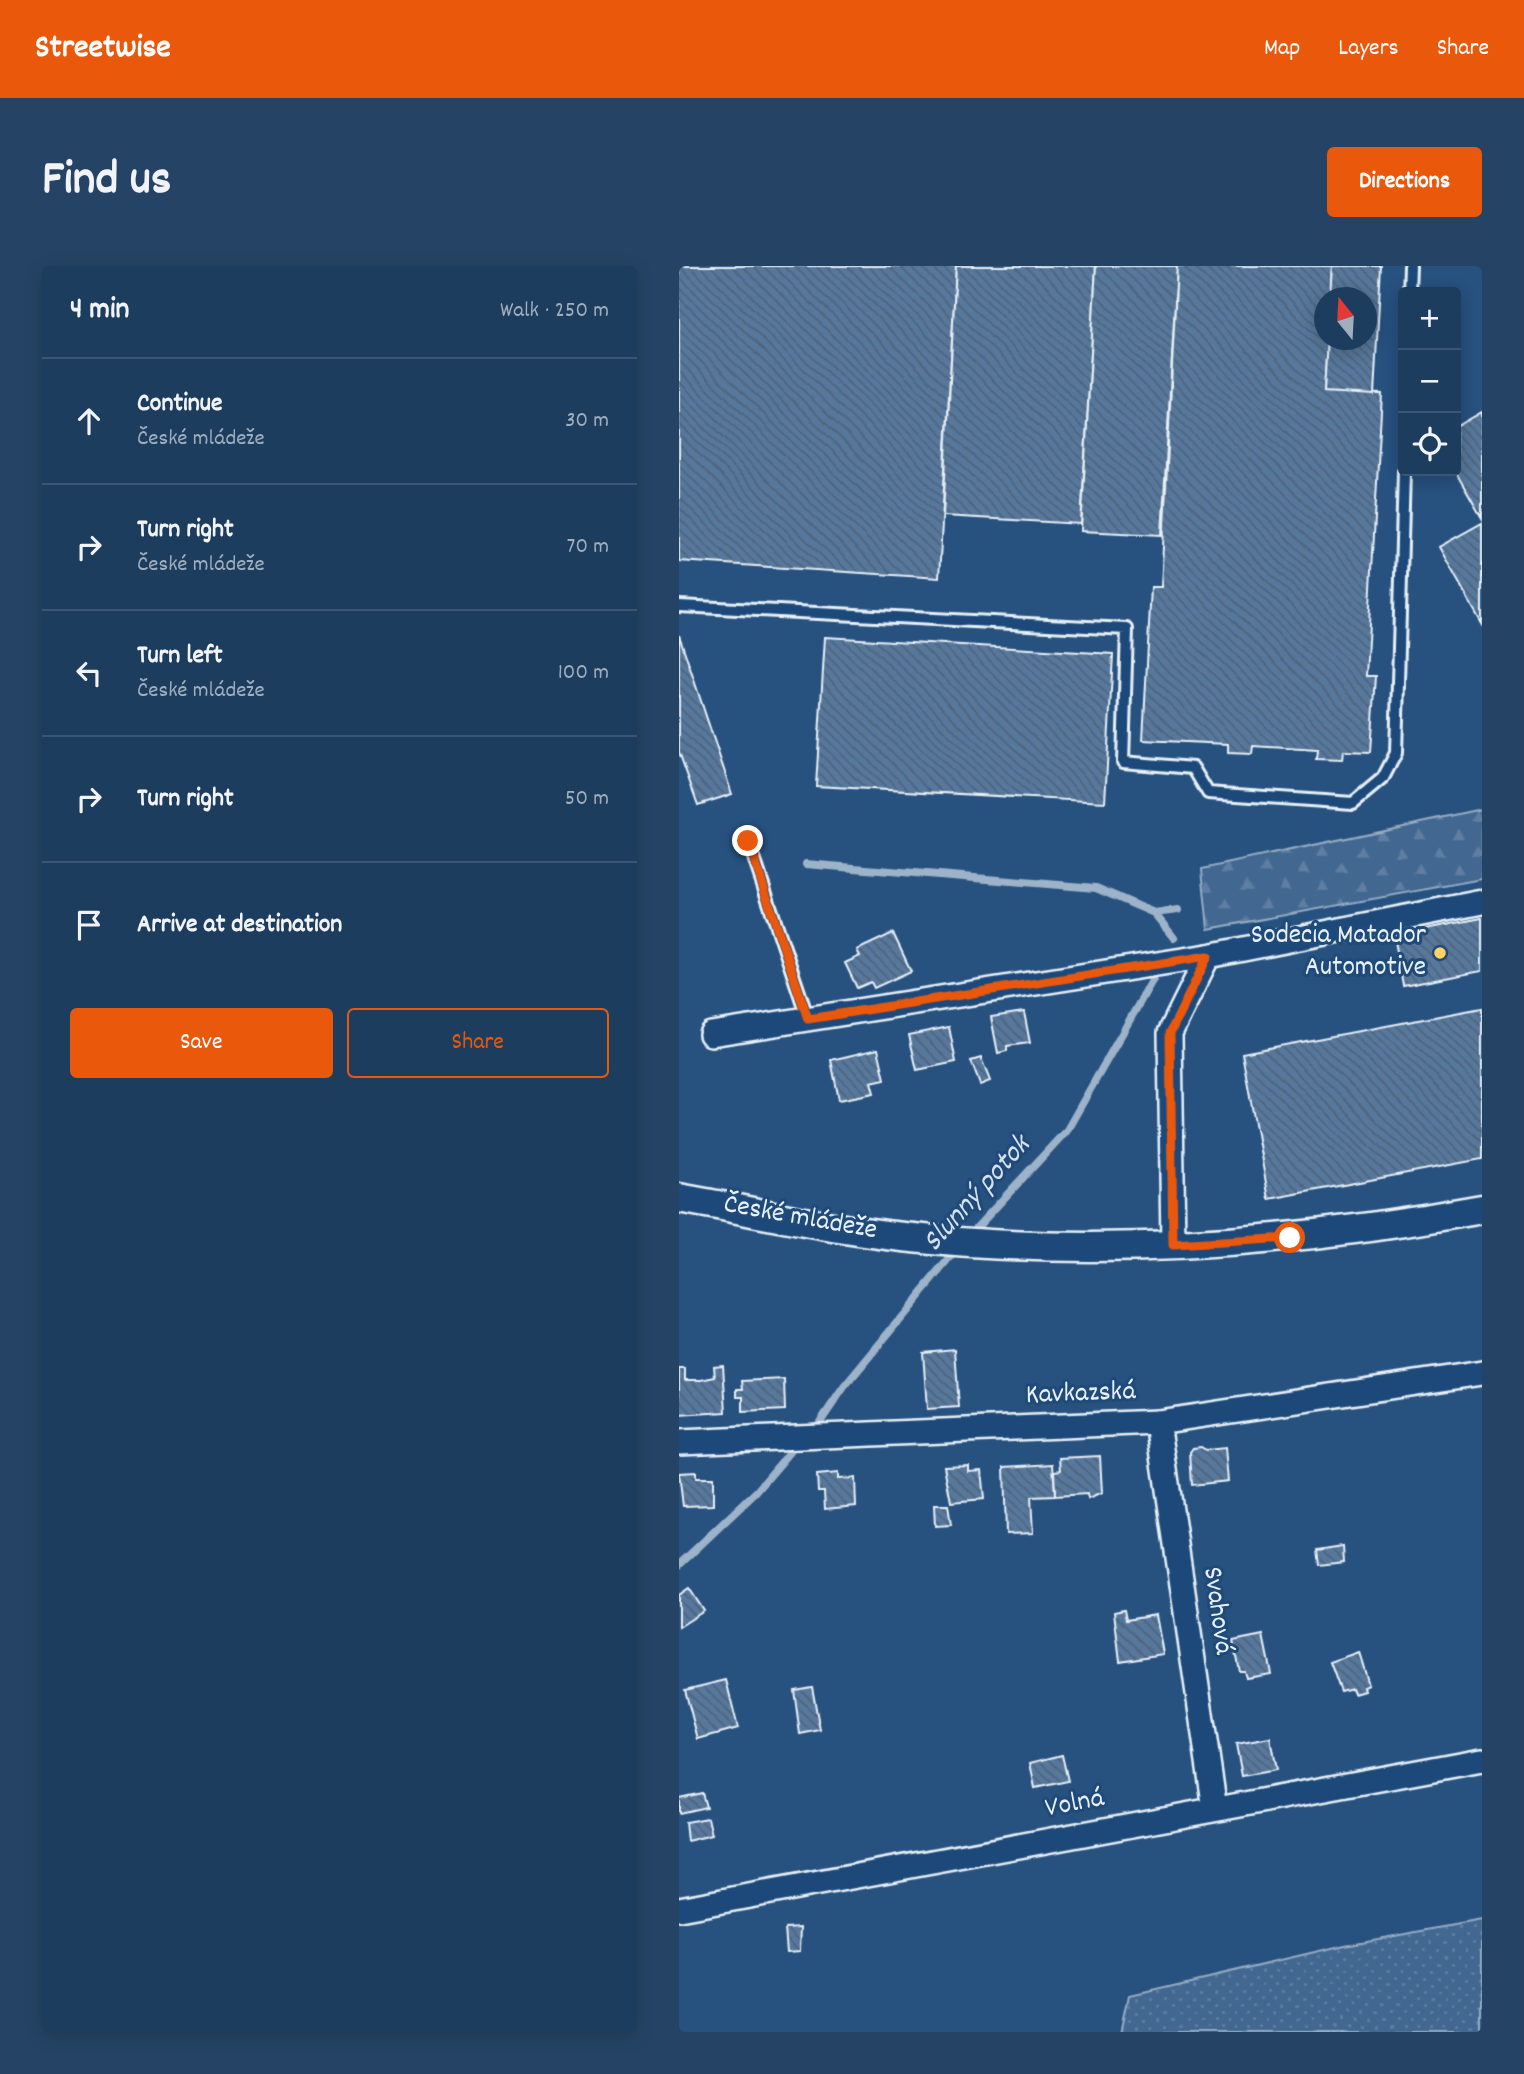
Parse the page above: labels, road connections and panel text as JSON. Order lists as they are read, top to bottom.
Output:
{
  "streets": {
    "street": [
      "České mládeže",
      "Kavkazská",
      "Svahová",
      "Volná"
    ]
  },
  "crossings": [
    ["Kavkazská", "Svahová"],
    ["Svahová", "Volná"]
  ],
  "water": ["Slunný potok"],
  "places": ["Sodecia Matador Automotive"],
  "north": "top",
  "page": {
    "header": "Streetwise",
    "nav": ["Map", "Layers", "Share"],
    "title": "Find us",
    "buttons": [
      "Directions",
      ["Save", "Share"]
    ],
    "heading": ["4 min", "Walk · 250 m"],
    "map_buttons": ["+", "−"],
    "list": [
      ["Continue", "České mládeže", "30 m"],
      ["Turn right", "České mládeže", "70 m"],
      ["Turn left", "České mládeže", "100 m"],
      ["Turn right", "50 m"],
      "Arrive at destination"
    ]
  }
}
